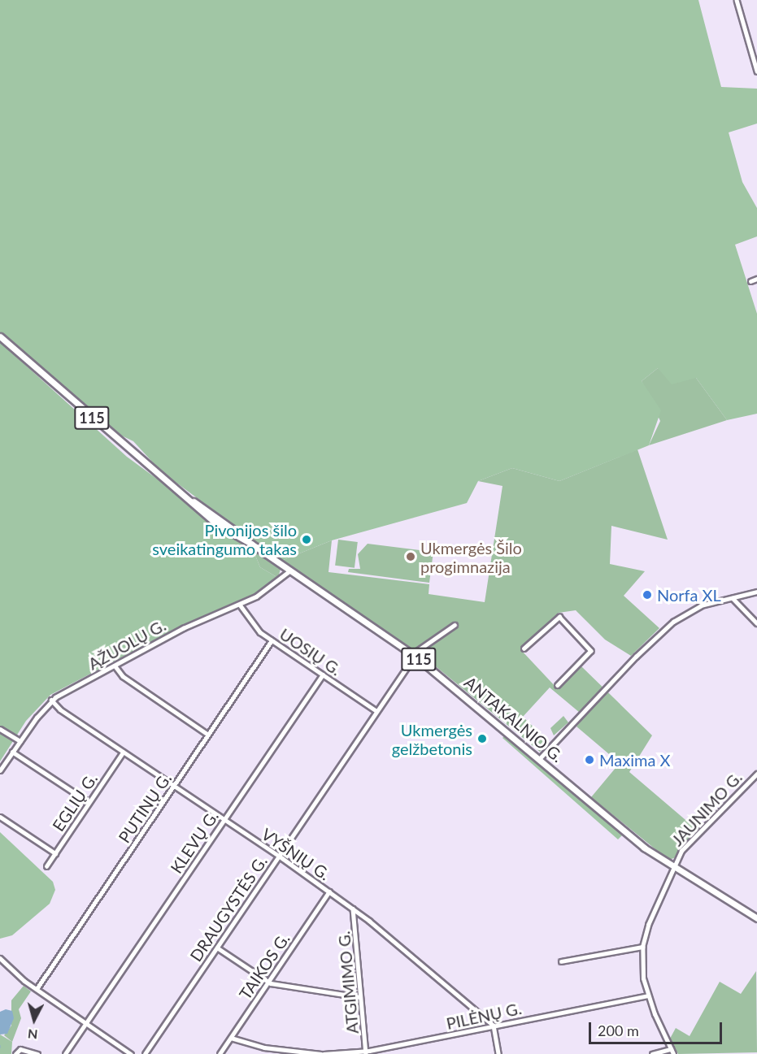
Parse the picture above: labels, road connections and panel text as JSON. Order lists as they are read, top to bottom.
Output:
{
  "streets": {
    "main road": ["115", "ANTAKALNIO G."],
    "street": [
      "ĄŽUOLŲ G.",
      "UOSIŲ G.",
      "EGLIŲ G.",
      "PUTINŲ G.",
      "JAUNIMO G.",
      "KLEVŲ G.",
      "VYŠNIŲ G.",
      "DRAUGYSTĖS G.",
      "TAIKOS G.",
      "ATGIMIMO G.",
      "PILĖNŲ G."
    ]
  },
  "crossings": [
    ["ĄŽUOLŲ G.", "UOSIŲ G."],
    ["ĄŽUOLŲ G.", "ANTAKALNIO G."],
    ["ĄŽUOLŲ G.", "VYŠNIŲ G."],
    ["UOSIŲ G.", "PUTINŲ G."],
    ["UOSIŲ G.", "KLEVŲ G."],
    ["UOSIŲ G.", "DRAUGYSTĖS G."],
    ["ANTAKALNIO G.", "JAUNIMO G."],
    ["ANTAKALNIO G.", "DRAUGYSTĖS G."],
    ["EGLIŲ G.", "VYŠNIŲ G."],
    ["PUTINŲ G.", "VYŠNIŲ G."],
    ["JAUNIMO G.", "PILĖNŲ G."],
    ["KLEVŲ G.", "VYŠNIŲ G."],
    ["VYŠNIŲ G.", "DRAUGYSTĖS G."],
    ["VYŠNIŲ G.", "TAIKOS G."],
    ["VYŠNIŲ G.", "ATGIMIMO G."],
    ["VYŠNIŲ G.", "PILĖNŲ G."],
    ["TAIKOS G.", "PILĖNŲ G."],
    ["ATGIMIMO G.", "PILĖNŲ G."]
  ],
  "places": [
    "Pivonijos šilo sveikatingumo takas",
    "Ukmergės Šilo progimnazija",
    "Norfa XL",
    "Ukmergės gelžbetonis",
    "Maxima X"
  ],
  "scale_bar": "200 m",
  "north": "bottom"
}
